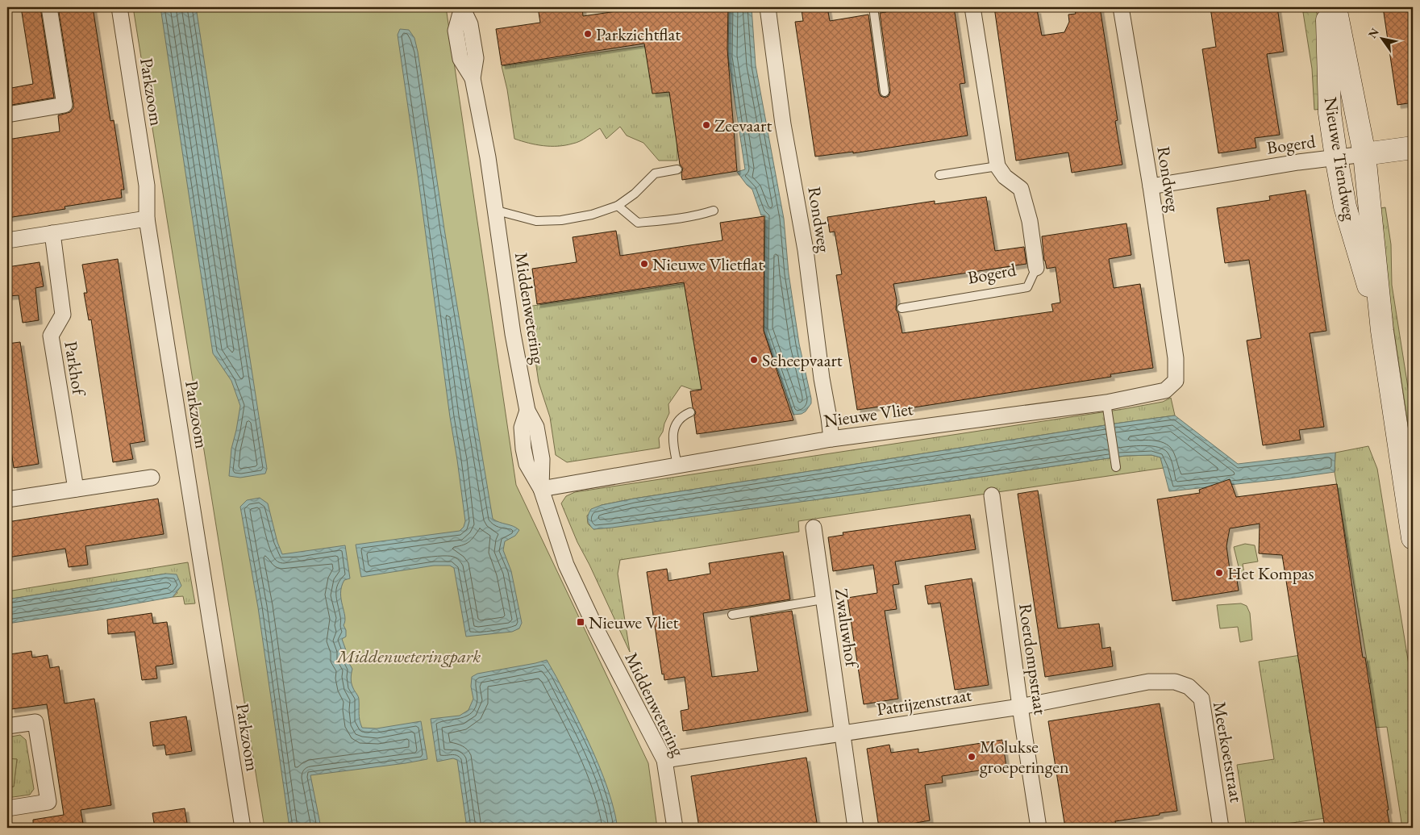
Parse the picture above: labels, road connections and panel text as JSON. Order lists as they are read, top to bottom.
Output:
{
  "streets": {
    "street": [
      "Parkzoom",
      "Bogerd",
      "Nieuwe Tiendweg",
      "Rondweg",
      "Middenwetering",
      "Parkhof",
      "Nieuwe Vliet",
      "Zwaluwhof",
      "Roerdompstraat",
      "Patrijzenstraat",
      "Meerkoetstraat"
    ]
  },
  "crossings": [
    ["Bogerd", "Nieuwe Tiendweg"],
    ["Bogerd", "Rondweg"],
    ["Rondweg", "Nieuwe Vliet"],
    ["Middenwetering", "Nieuwe Vliet"],
    ["Middenwetering", "Patrijzenstraat"],
    ["Zwaluwhof", "Patrijzenstraat"],
    ["Roerdompstraat", "Patrijzenstraat"],
    ["Patrijzenstraat", "Meerkoetstraat"]
  ],
  "parks": ["Middenweteringpark"],
  "places": {
    "other": [
      "Parkzichtflat",
      "Zeevaart",
      "Nieuwe Vlietflat",
      "Scheepvaart",
      "Het Kompas",
      "Molukse groeperingen"
    ],
    "transit": ["Nieuwe Vliet"]
  },
  "north": "top left"
}
